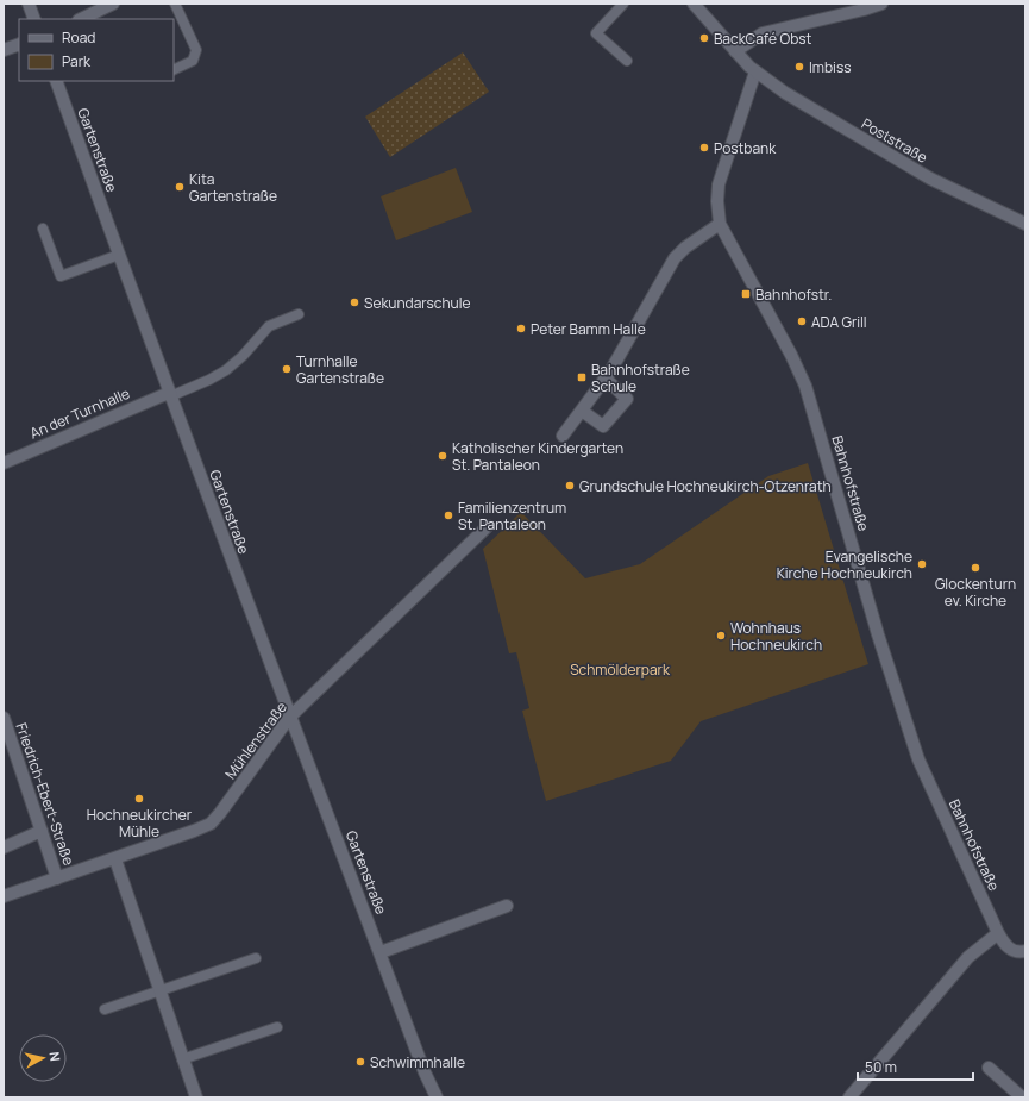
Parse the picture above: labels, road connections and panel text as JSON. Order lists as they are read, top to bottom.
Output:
{
  "streets": {
    "street": [
      "Poststraße",
      "Gartenstraße",
      "An der Turnhalle",
      "Bahnhofstraße",
      "Mühlenstraße",
      "Friedrich-Ebert-Straße"
    ]
  },
  "crossings": [
    ["Poststraße", "Bahnhofstraße"],
    ["Gartenstraße", "An der Turnhalle"],
    ["Gartenstraße", "Mühlenstraße"],
    ["Mühlenstraße", "Friedrich-Ebert-Straße"]
  ],
  "parks": ["Schmölderpark"],
  "places": {
    "other": [
      "BackCafé Obst",
      "Imbiss",
      "Postbank",
      "Kita Gartenstraße",
      "Sekundarschule",
      "ADA Grill",
      "Peter Bamm Halle",
      "Turnhalle Gartenstraße",
      "Katholischer Kindergarten St. Pantaleon",
      "Grundschule Hochneukirch-Otzenrath",
      "Familienzentrum St. Pantaleon",
      "Evangelische Kirche Hochneukirch",
      "Glockenturn ev. Kirche",
      "Wohnhaus Hochneukirch",
      "Hochneukircher Mühle",
      "Schwimmhalle"
    ],
    "transit": ["Bahnhofstr.", "Bahnhofstraße Schule"]
  },
  "legend": ["Road", "Park"],
  "scale_bar": "50 m",
  "north": "right"
}
